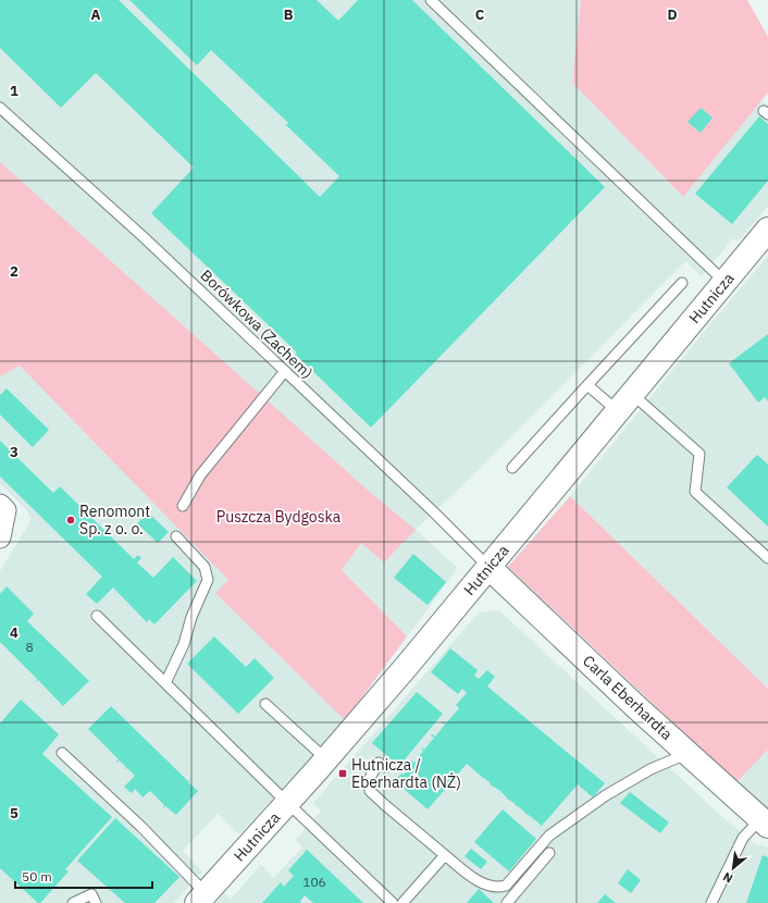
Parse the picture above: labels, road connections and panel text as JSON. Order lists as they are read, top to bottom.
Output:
{
  "streets": {
    "street": ["Hutnicza", "Carla Eberhardta"],
    "lane": ["Borówkowa (Zachem)"]
  },
  "crossings": [
    ["Hutnicza", "Borówkowa (Zachem)"],
    ["Hutnicza", "Carla Eberhardta"],
    ["Borówkowa (Zachem)", "Carla Eberhardta"]
  ],
  "parks": ["Puszcza Bydgoska"],
  "places": {
    "other": ["Renomont Sp. z o. o."],
    "transit": ["Hutnicza / Eberhardta (NŻ)"]
  },
  "house_numbers": ["8", "106"],
  "scale_bar": "50 m",
  "north": "bottom left",
  "grid": {
    "columns": [
      "A",
      "B",
      "C",
      "D"
    ],
    "rows": [
      "1",
      "2",
      "3",
      "4",
      "5"
    ]
  }
}
